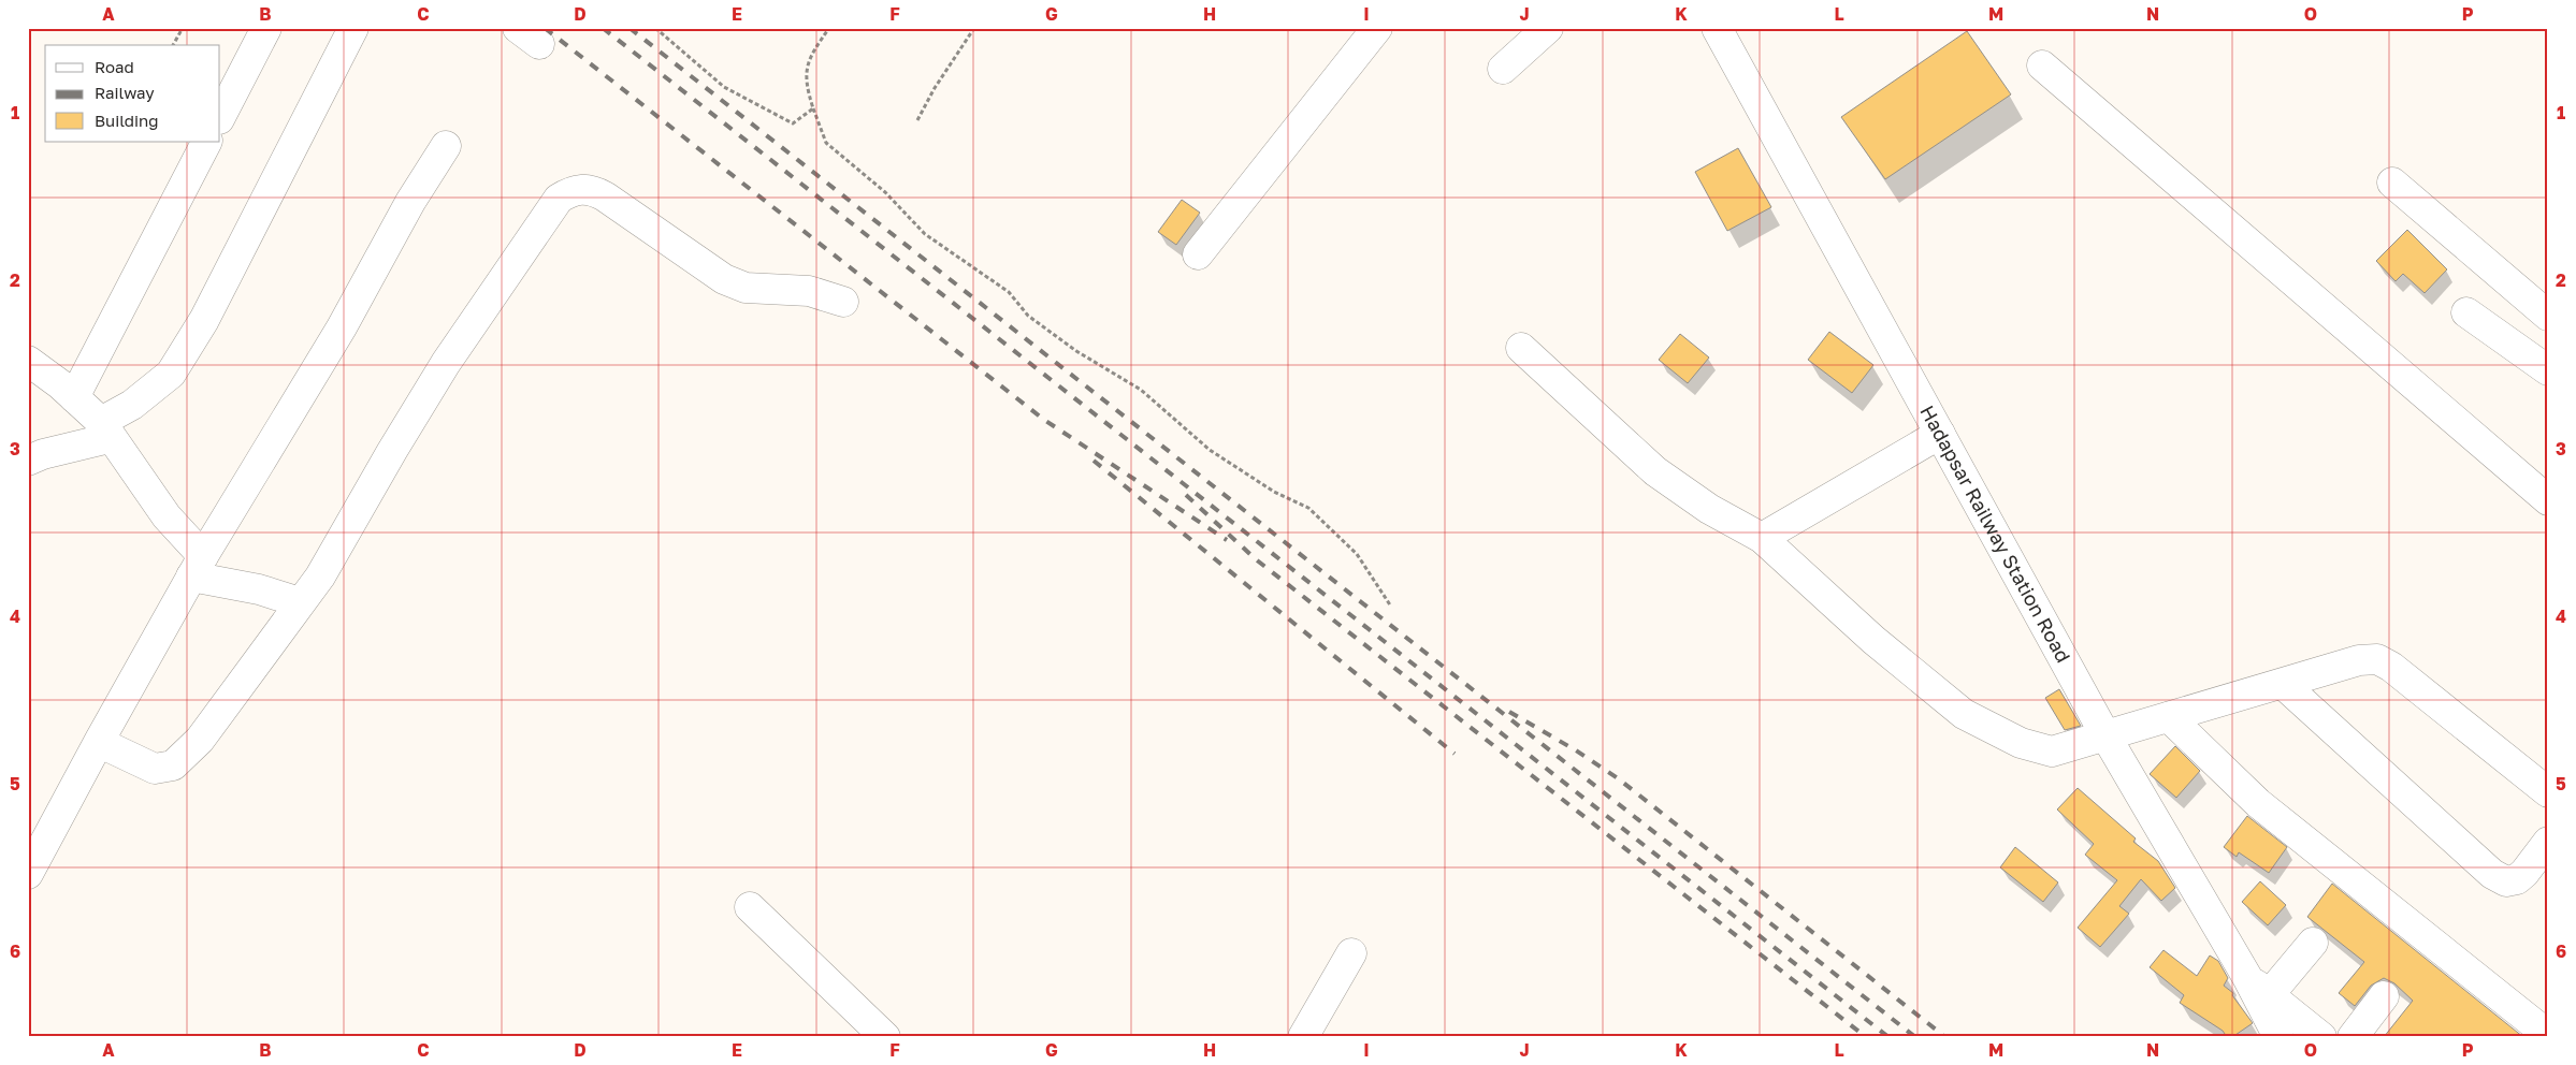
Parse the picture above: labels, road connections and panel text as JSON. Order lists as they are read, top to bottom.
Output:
{
  "streets": {
    "street": ["Hadapsar Railway Station Road"]
  },
  "legend": ["Road", "Railway", "Building"],
  "grid": {
    "columns": [
      "A",
      "B",
      "C",
      "D",
      "E",
      "F",
      "G",
      "H",
      "I",
      "J",
      "K",
      "L",
      "M",
      "N",
      "O",
      "P"
    ],
    "rows": [
      "1",
      "2",
      "3",
      "4",
      "5",
      "6"
    ]
  }
}
